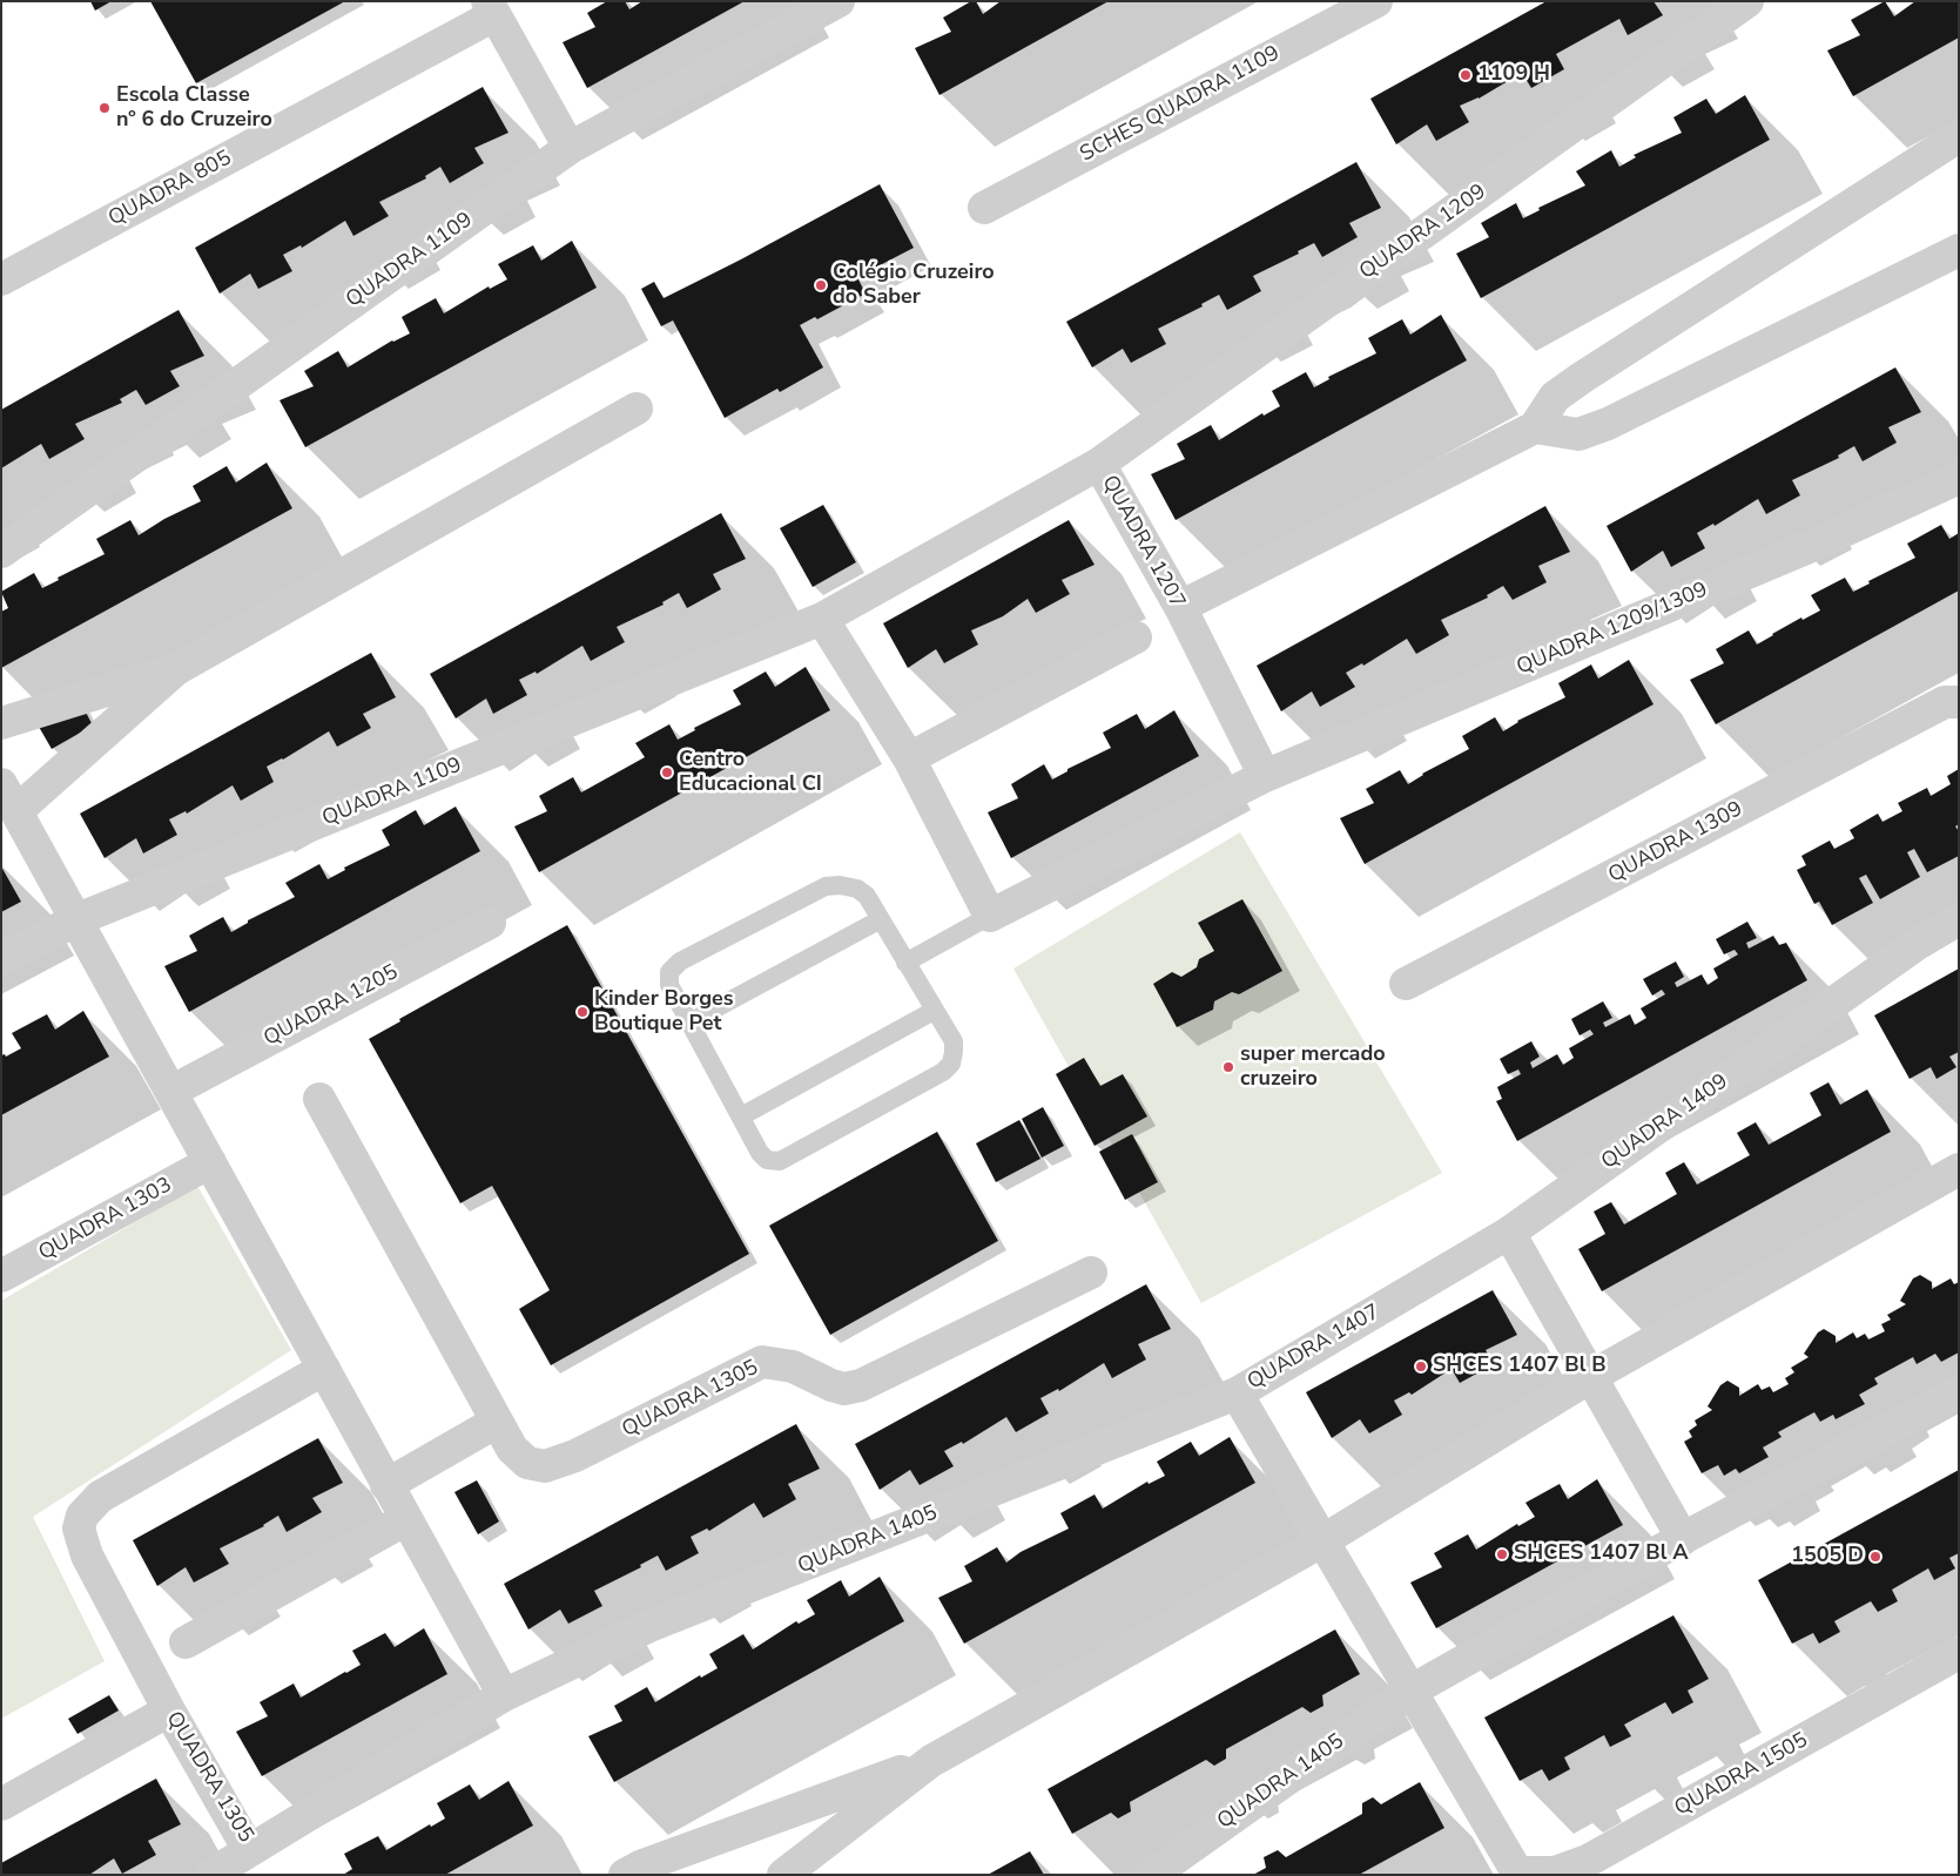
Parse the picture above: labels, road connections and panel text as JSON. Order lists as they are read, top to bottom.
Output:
{
  "streets": {
    "street": [
      "SCHES QUADRA 1109",
      "QUADRA 805",
      "QUADRA 1209",
      "QUADRA 1109",
      "QUADRA 1207",
      "QUADRA 1209/1309",
      "QUADRA 1309",
      "QUADRA 1205",
      "QUADRA 1409",
      "QUADRA 1303",
      "QUADRA 1407",
      "QUADRA 1305",
      "QUADRA 1405",
      "QUADRA 1505"
    ]
  },
  "crossings": [
    ["QUADRA 805", "QUADRA 1109"],
    ["QUADRA 1209", "QUADRA 1207"],
    ["QUADRA 1109", "QUADRA 1207"],
    ["QUADRA 1207", "QUADRA 1209/1309"],
    ["QUADRA 1409", "QUADRA 1407"],
    ["QUADRA 1407", "QUADRA 1405"],
    ["QUADRA 1407", "QUADRA 1505"],
    ["QUADRA 1305", "QUADRA 1405"],
    ["QUADRA 1405", "QUADRA 1505"]
  ],
  "places": [
    "1109 H",
    "Escola Classe nº 6 do Cruzeiro",
    "Colégio Cruzeiro do Saber",
    "Centro Educacional CI",
    "Kinder Borges Boutique Pet",
    "super mercado cruzeiro",
    "SHCES 1407 Bl B",
    "SHCES 1407 Bl A",
    "1505 D"
  ]
}
